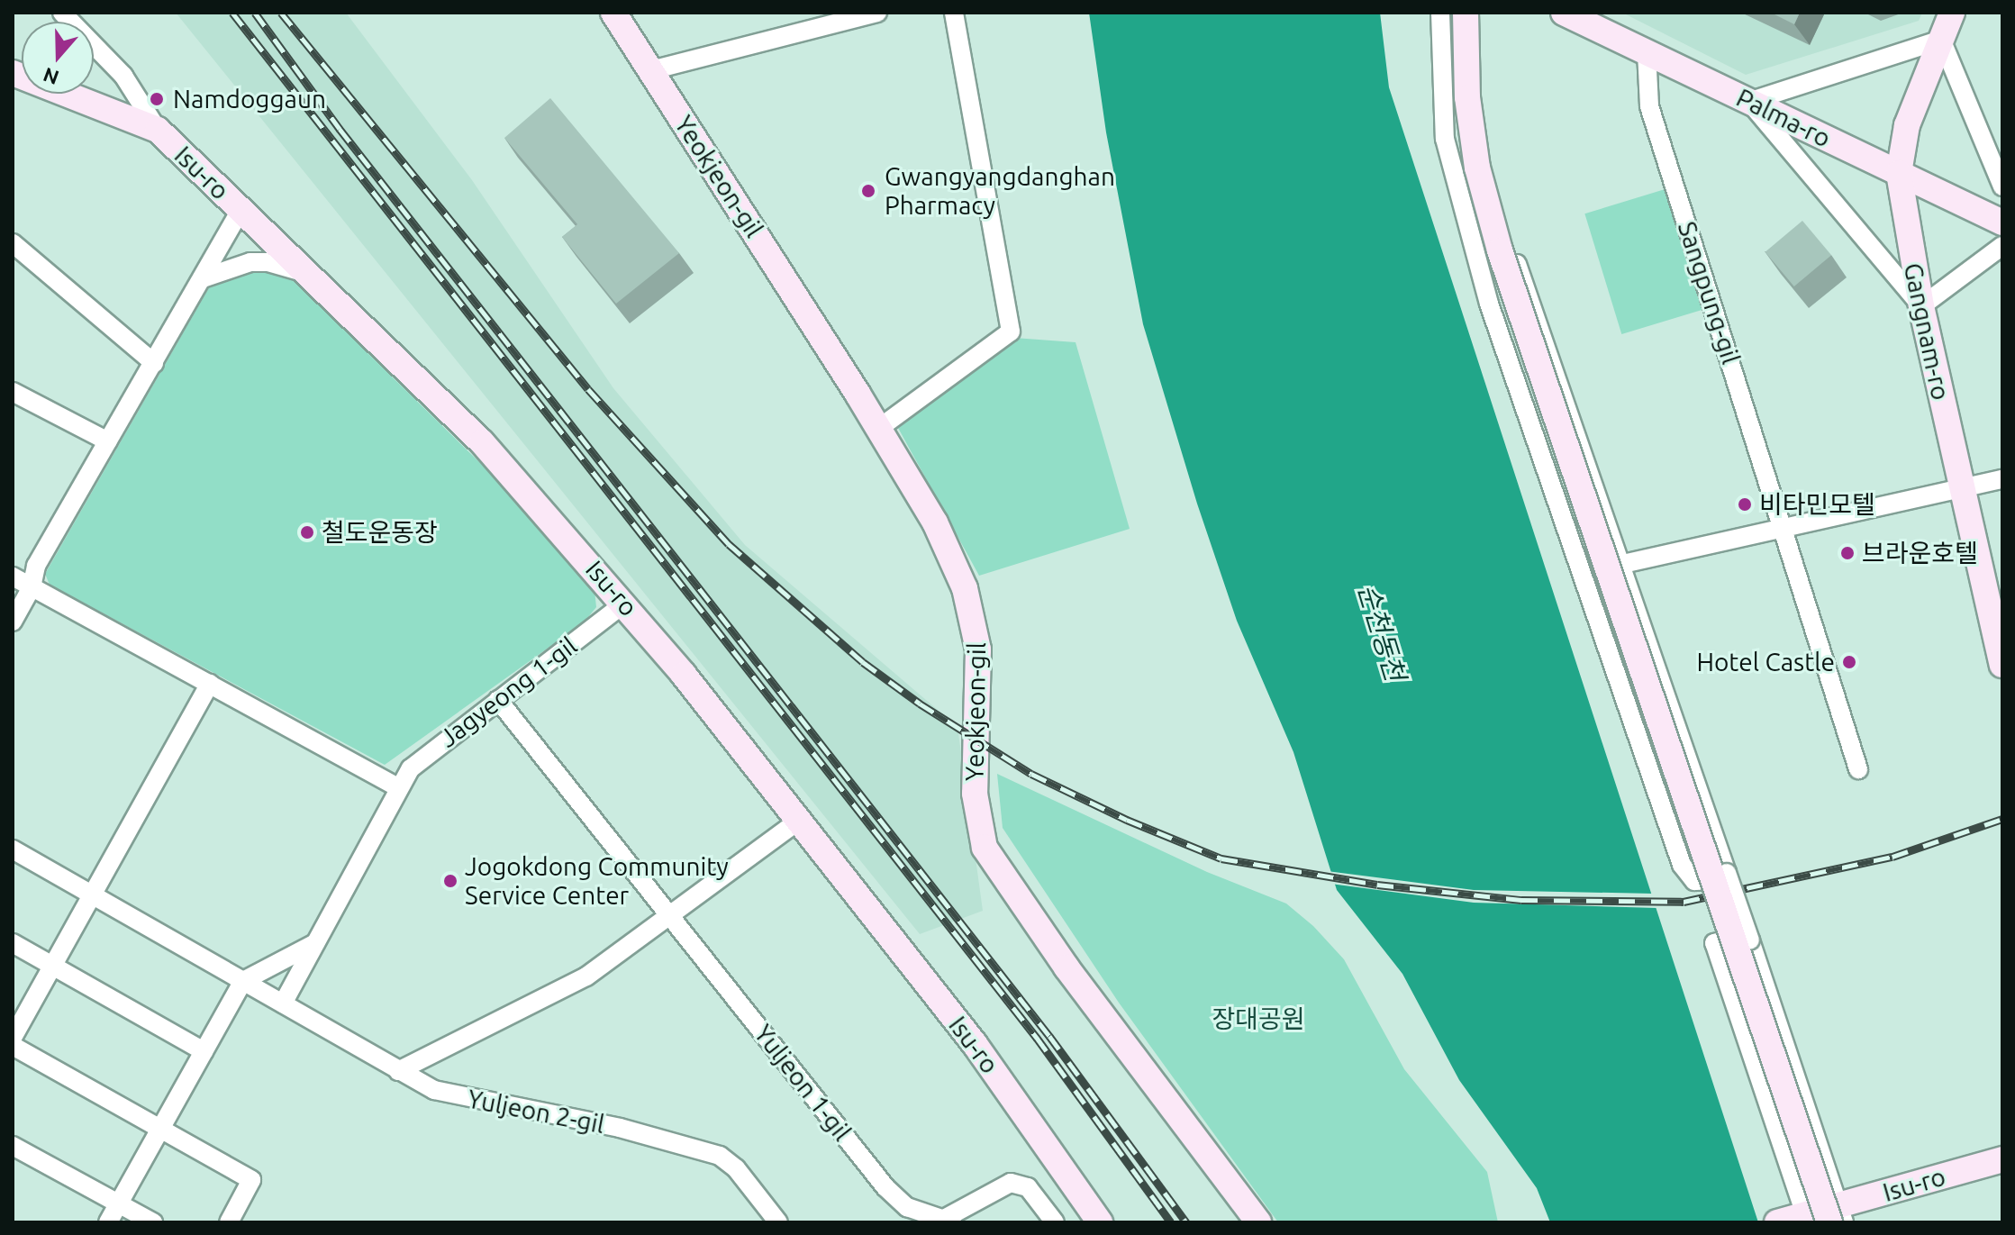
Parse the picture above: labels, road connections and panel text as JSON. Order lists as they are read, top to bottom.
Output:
{
  "streets": {
    "main road": [
      "Palma-ro",
      "Isu-ro",
      "Yeokjeon-gil",
      "Gangnam-ro"
    ],
    "street": [
      "Sangpung-gil",
      "Jagyeong 1-gil",
      "Yuljeon 1-gil",
      "Yuljeon 2-gil"
    ]
  },
  "crossings": [
    ["Palma-ro", "Sangpung-gil"],
    ["Palma-ro", "Gangnam-ro"],
    ["Isu-ro", "Jagyeong 1-gil"],
    ["Jagyeong 1-gil", "Yuljeon 1-gil"],
    ["Jagyeong 1-gil", "Yuljeon 2-gil"]
  ],
  "water": ["순천동천"],
  "parks": ["장대공원"],
  "places": [
    "Namdoggaun",
    "Gwangyangdanghan Pharmacy",
    "비타민모텔",
    "철도운동장",
    "브라운호텔",
    "Hotel Castle",
    "Jogokdong Community Service Center"
  ],
  "north": "bottom"
}
